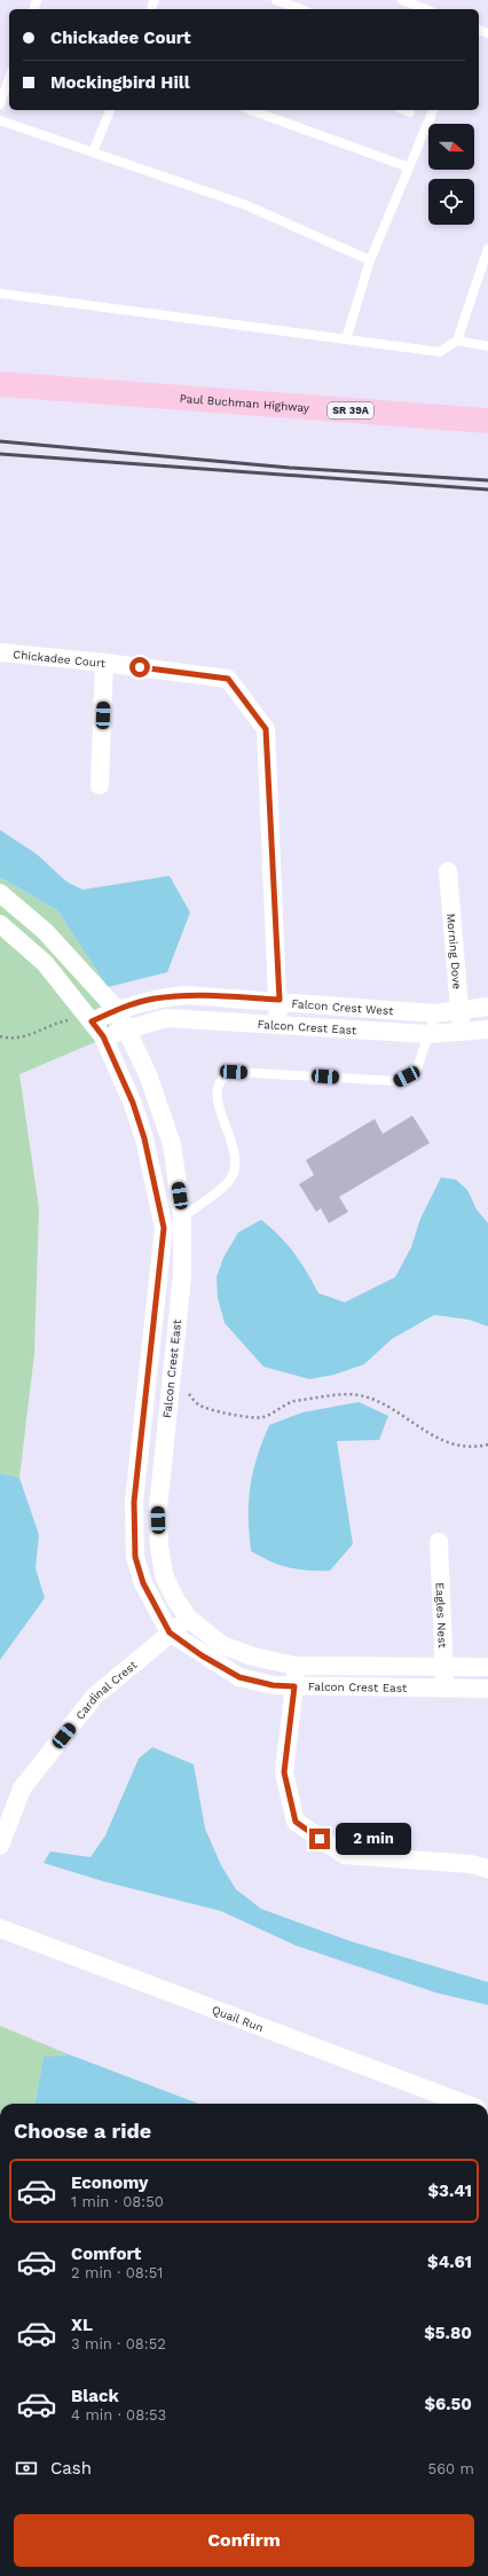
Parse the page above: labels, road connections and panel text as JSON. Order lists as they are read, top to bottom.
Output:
{
  "streets": {
    "main road": ["Paul Buchman Highway", "SR 39A"],
    "street": [
      "Chickadee Court",
      "Morning Dove",
      "Falcon Crest West",
      "Falcon Crest East",
      "Eagles Nest",
      "Cardinal Crest",
      "Quail Run"
    ]
  },
  "crossings": [
    ["Chickadee Court", "Falcon Crest West"],
    ["Chickadee Court", "Falcon Crest East"],
    ["Morning Dove", "Falcon Crest West"],
    ["Morning Dove", "Falcon Crest East"],
    ["Falcon Crest West", "Falcon Crest East"],
    ["Falcon Crest East", "Eagles Nest"],
    ["Falcon Crest East", "Cardinal Crest"]
  ],
  "north": "right",
  "page": {
    "banner": ["Chickadee Court", "Mockingbird Hill"],
    "bubble": "2 min",
    "heading": "Choose a ride",
    "list": [
      {
        "name": "Economy",
        "note": "1 min · 08:50",
        "value": "$3.41"
      },
      {
        "name": "Comfort",
        "note": "2 min · 08:51",
        "value": "$4.61"
      },
      {
        "name": "XL",
        "note": "3 min · 08:52",
        "value": "$5.80"
      },
      {
        "name": "Black",
        "note": "4 min · 08:53",
        "value": "$6.50"
      }
    ],
    "pay": ["Cash", "560 m"],
    "buttons": "Confirm"
  }
}
